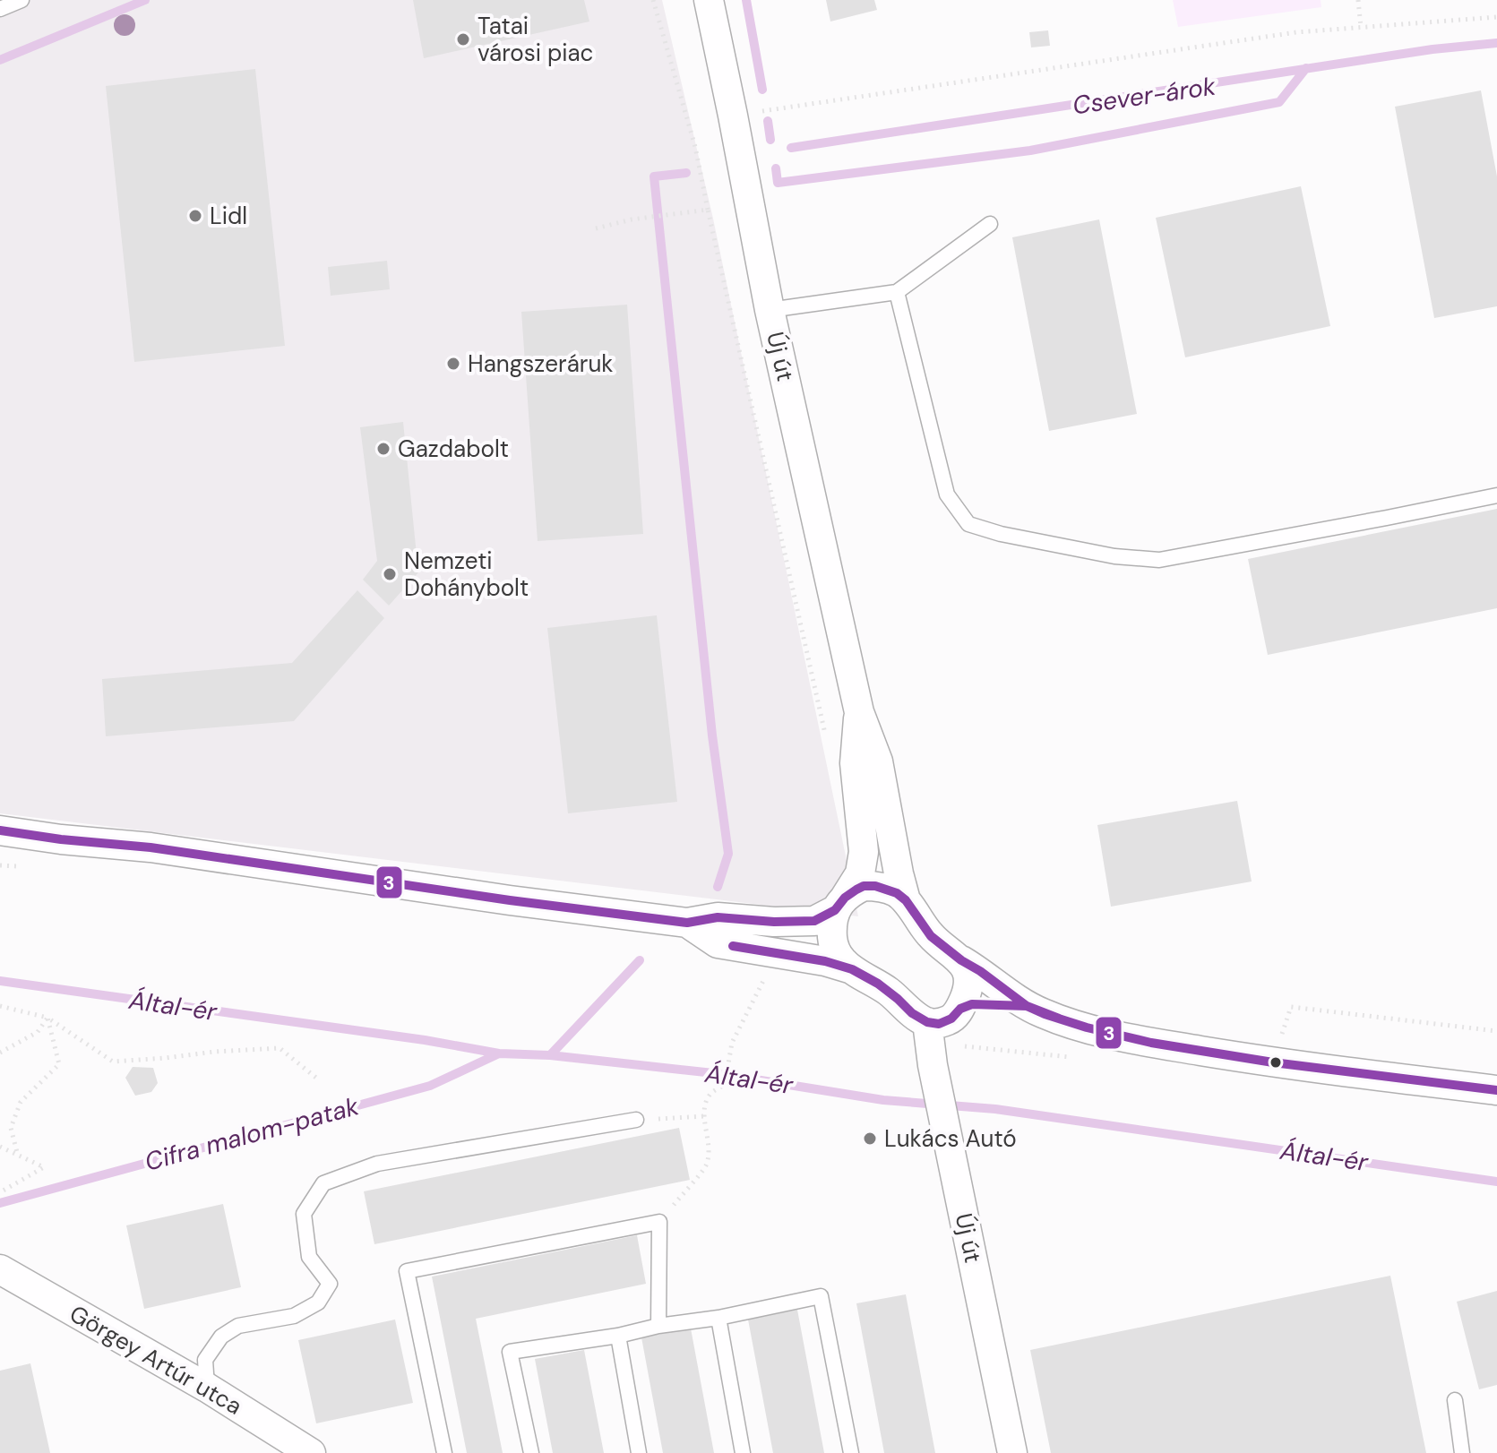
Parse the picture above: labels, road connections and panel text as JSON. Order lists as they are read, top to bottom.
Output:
{
  "streets": {
    "street": ["Új út", "Görgey Artúr utca"]
  },
  "water": ["Csever-árok", "Által-ér", "Cifra malom-patak"],
  "places": [
    "Tatai városi piac",
    "Lidl",
    "Hangszeráruk",
    "Gazdabolt",
    "Nemzeti Dohánybolt",
    "Lukács Autó"
  ],
  "lines": ["transit line 3"]
}
